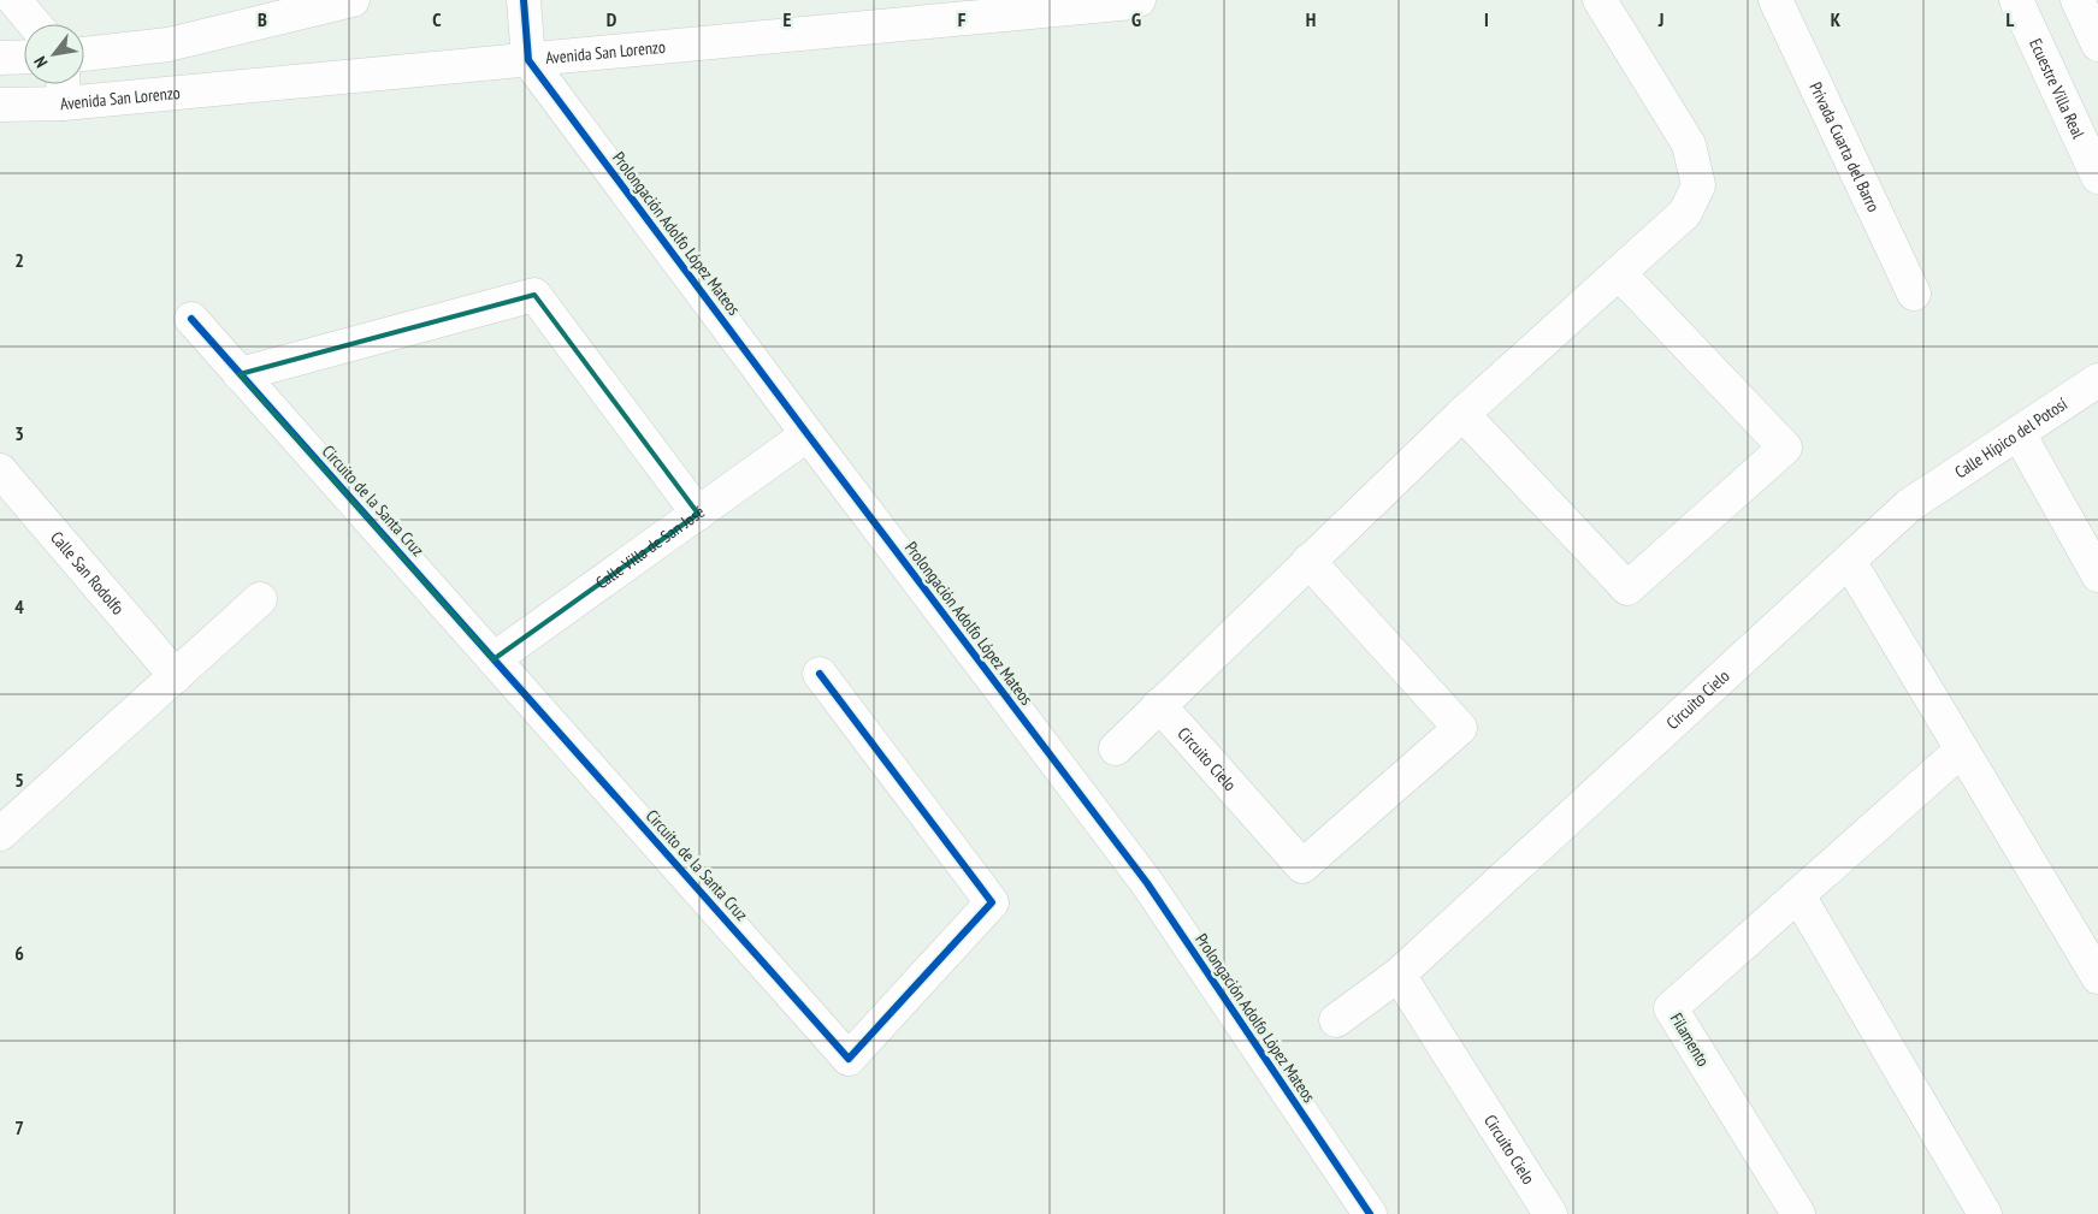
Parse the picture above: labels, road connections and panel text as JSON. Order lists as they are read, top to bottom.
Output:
{
  "streets": {
    "street": [
      "Avenida San Lorenzo",
      "Ecuestre Villa Real",
      "Privada Cuarta del Barro",
      "Prolongación Adolfo López Mateos",
      "Calle Hípico del Potosí",
      "Circuito de la Santa Cruz",
      "Calle Villa de San José",
      "Calle San Rodolfo",
      "Circuito Cielo",
      "Filamento"
    ]
  },
  "crossings": [
    ["Avenida San Lorenzo", "Prolongación Adolfo López Mateos"],
    ["Prolongación Adolfo López Mateos", "Calle Villa de San José"],
    ["Calle Hípico del Potosí", "Circuito Cielo"],
    ["Circuito de la Santa Cruz", "Calle Villa de San José"]
  ],
  "north": "bottom left",
  "grid": {
    "columns": [
      "B",
      "C",
      "D",
      "E",
      "F",
      "G",
      "H",
      "I",
      "J",
      "K",
      "L"
    ],
    "rows": [
      "2",
      "3",
      "4",
      "5",
      "6",
      "7"
    ]
  }
}
